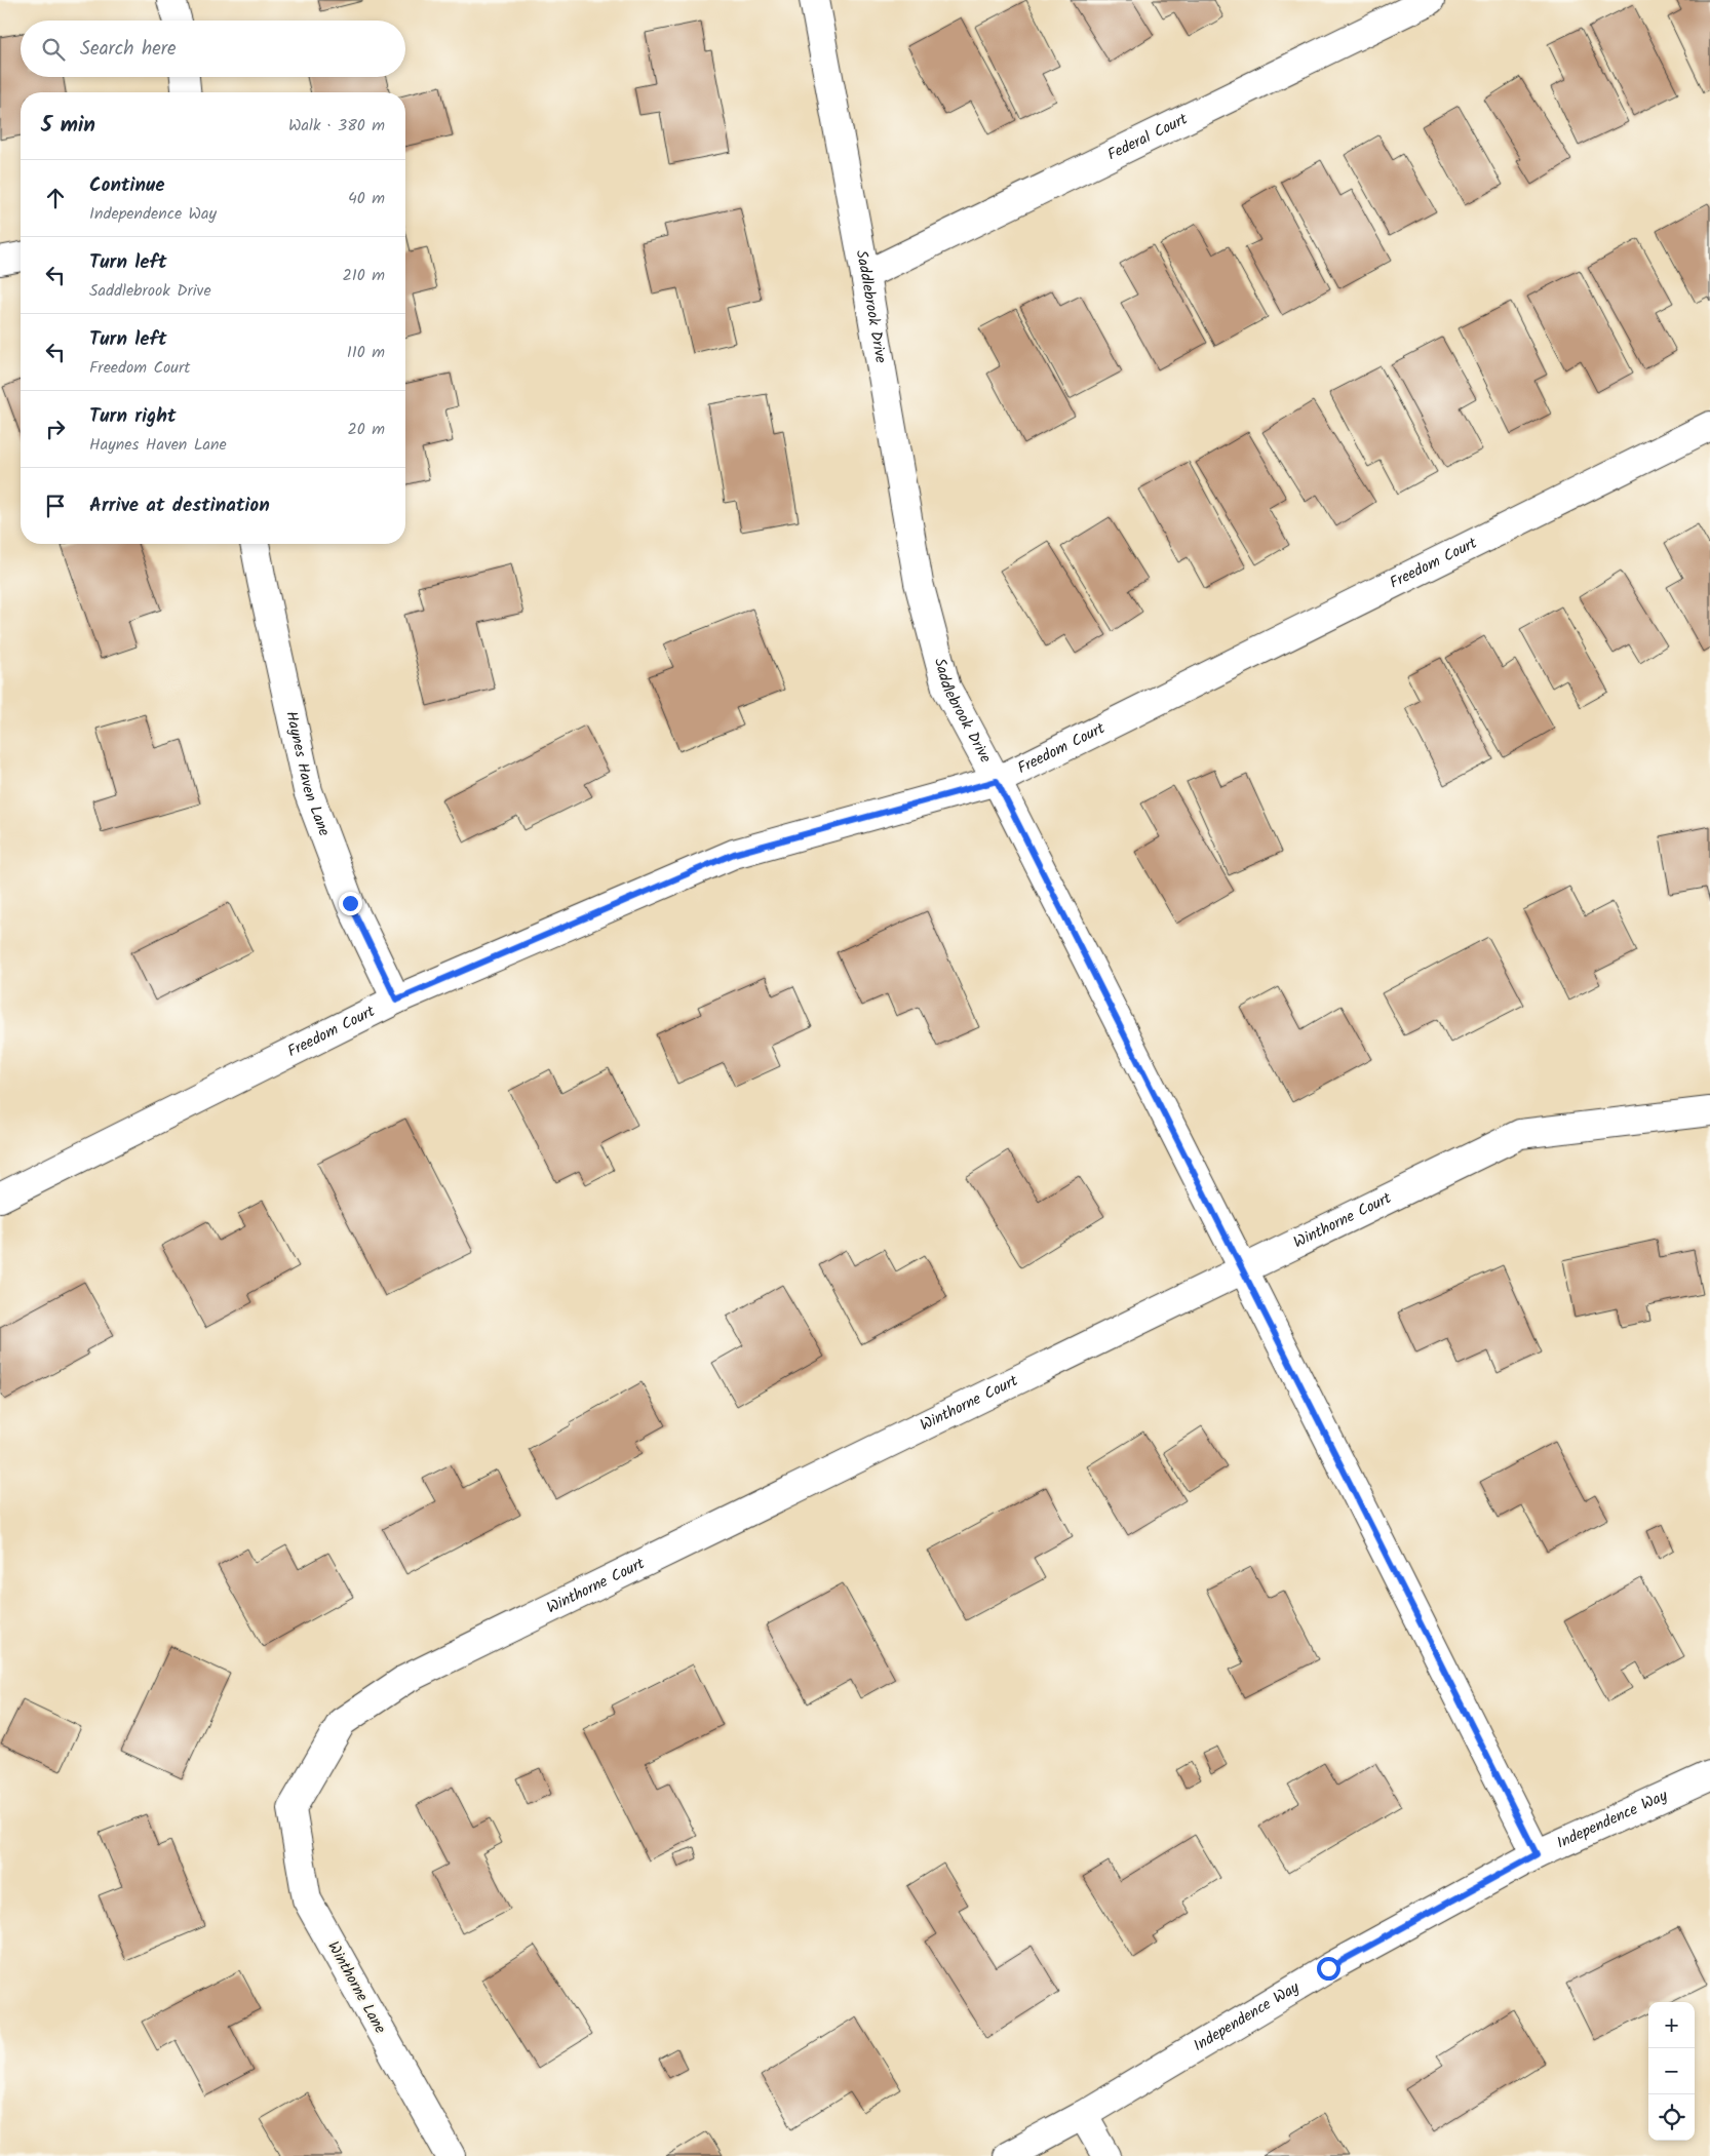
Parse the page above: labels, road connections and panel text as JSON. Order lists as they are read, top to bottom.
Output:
{
  "streets": {
    "street": [
      "Federal Court",
      "Saddlebrook Drive",
      "Freedom Court",
      "Haynes Haven Lane",
      "Winthorne Court",
      "Independence Way",
      "Winthorne Lane"
    ]
  },
  "crossings": [
    ["Federal Court", "Saddlebrook Drive"],
    ["Saddlebrook Drive", "Freedom Court"],
    ["Saddlebrook Drive", "Winthorne Court"],
    ["Saddlebrook Drive", "Independence Way"],
    ["Freedom Court", "Haynes Haven Lane"],
    ["Winthorne Court", "Winthorne Lane"]
  ],
  "page": {
    "search": "Search here",
    "heading": ["5 min", "Walk · 380 m"],
    "list": [
      ["Continue", "Independence Way", "40 m"],
      ["Turn left", "Saddlebrook Drive", "210 m"],
      ["Turn left", "Freedom Court", "110 m"],
      ["Turn right", "Haynes Haven Lane", "20 m"],
      "Arrive at destination"
    ],
    "map_buttons": ["+", "−"]
  }
}
